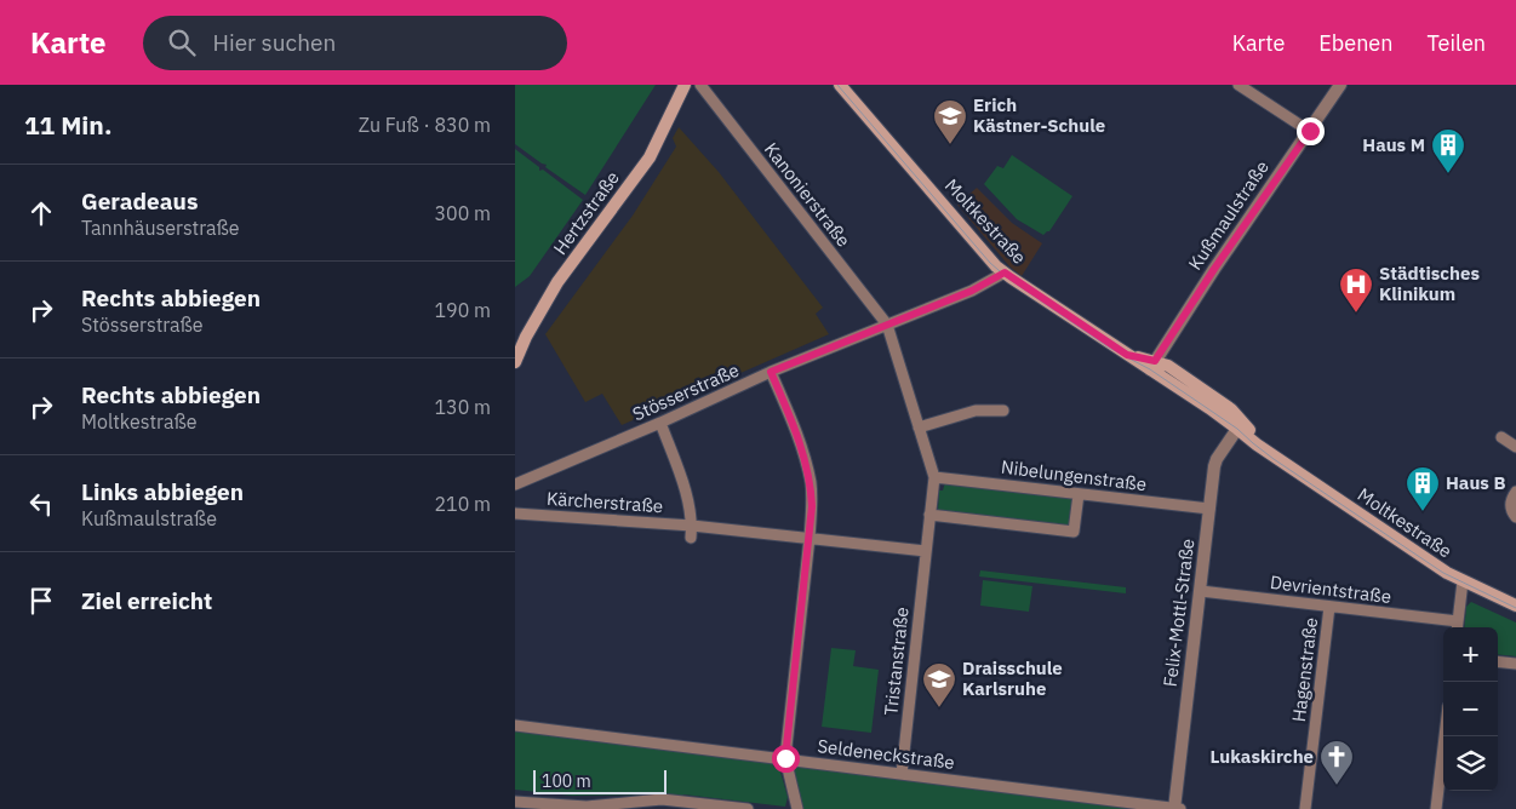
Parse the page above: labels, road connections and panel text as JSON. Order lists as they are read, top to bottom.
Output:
{
  "streets": {
    "main road": ["Hertzstraße", "Moltkestraße"],
    "street": [
      "Kanonierstraße",
      "Kußmaulstraße",
      "Stösserstraße",
      "Nibelungenstraße",
      "Kärcherstraße",
      "Devrientstraße",
      "Felix-Mottl-Straße",
      "Tristanstraße",
      "Hagenstraße",
      "Seldeneckstraße"
    ]
  },
  "crossings": [
    ["Kanonierstraße", "Stösserstraße"],
    ["Kußmaulstraße", "Moltkestraße"],
    ["Moltkestraße", "Stösserstraße"],
    ["Moltkestraße", "Felix-Mottl-Straße"],
    ["Nibelungenstraße", "Felix-Mottl-Straße"],
    ["Nibelungenstraße", "Tristanstraße"],
    ["Kärcherstraße", "Tristanstraße"],
    ["Devrientstraße", "Felix-Mottl-Straße"],
    ["Devrientstraße", "Hagenstraße"],
    ["Felix-Mottl-Straße", "Seldeneckstraße"],
    ["Tristanstraße", "Seldeneckstraße"]
  ],
  "places": {
    "school or university": ["Erich Kästner-Schule", "Draisschule Karlsruhe"],
    "building": ["Haus M", "Haus B"],
    "hospital": ["Städtisches Klinikum"],
    "church": ["Lukaskirche"]
  },
  "scale_bar": "100 m",
  "page": {
    "header": "Karte",
    "search": "Hier suchen",
    "nav": ["Karte", "Ebenen", "Teilen"],
    "heading": ["11 Min.", "Zu Fuß · 830 m"],
    "list": [
      ["Geradeaus", "Tannhäuserstraße", "300 m"],
      ["Rechts abbiegen", "Stösserstraße", "190 m"],
      ["Rechts abbiegen", "Moltkestraße", "130 m"],
      ["Links abbiegen", "Kußmaulstraße", "210 m"],
      "Ziel erreicht"
    ],
    "map_buttons": ["+", "−"],
    "scale": "100 m"
  }
}
